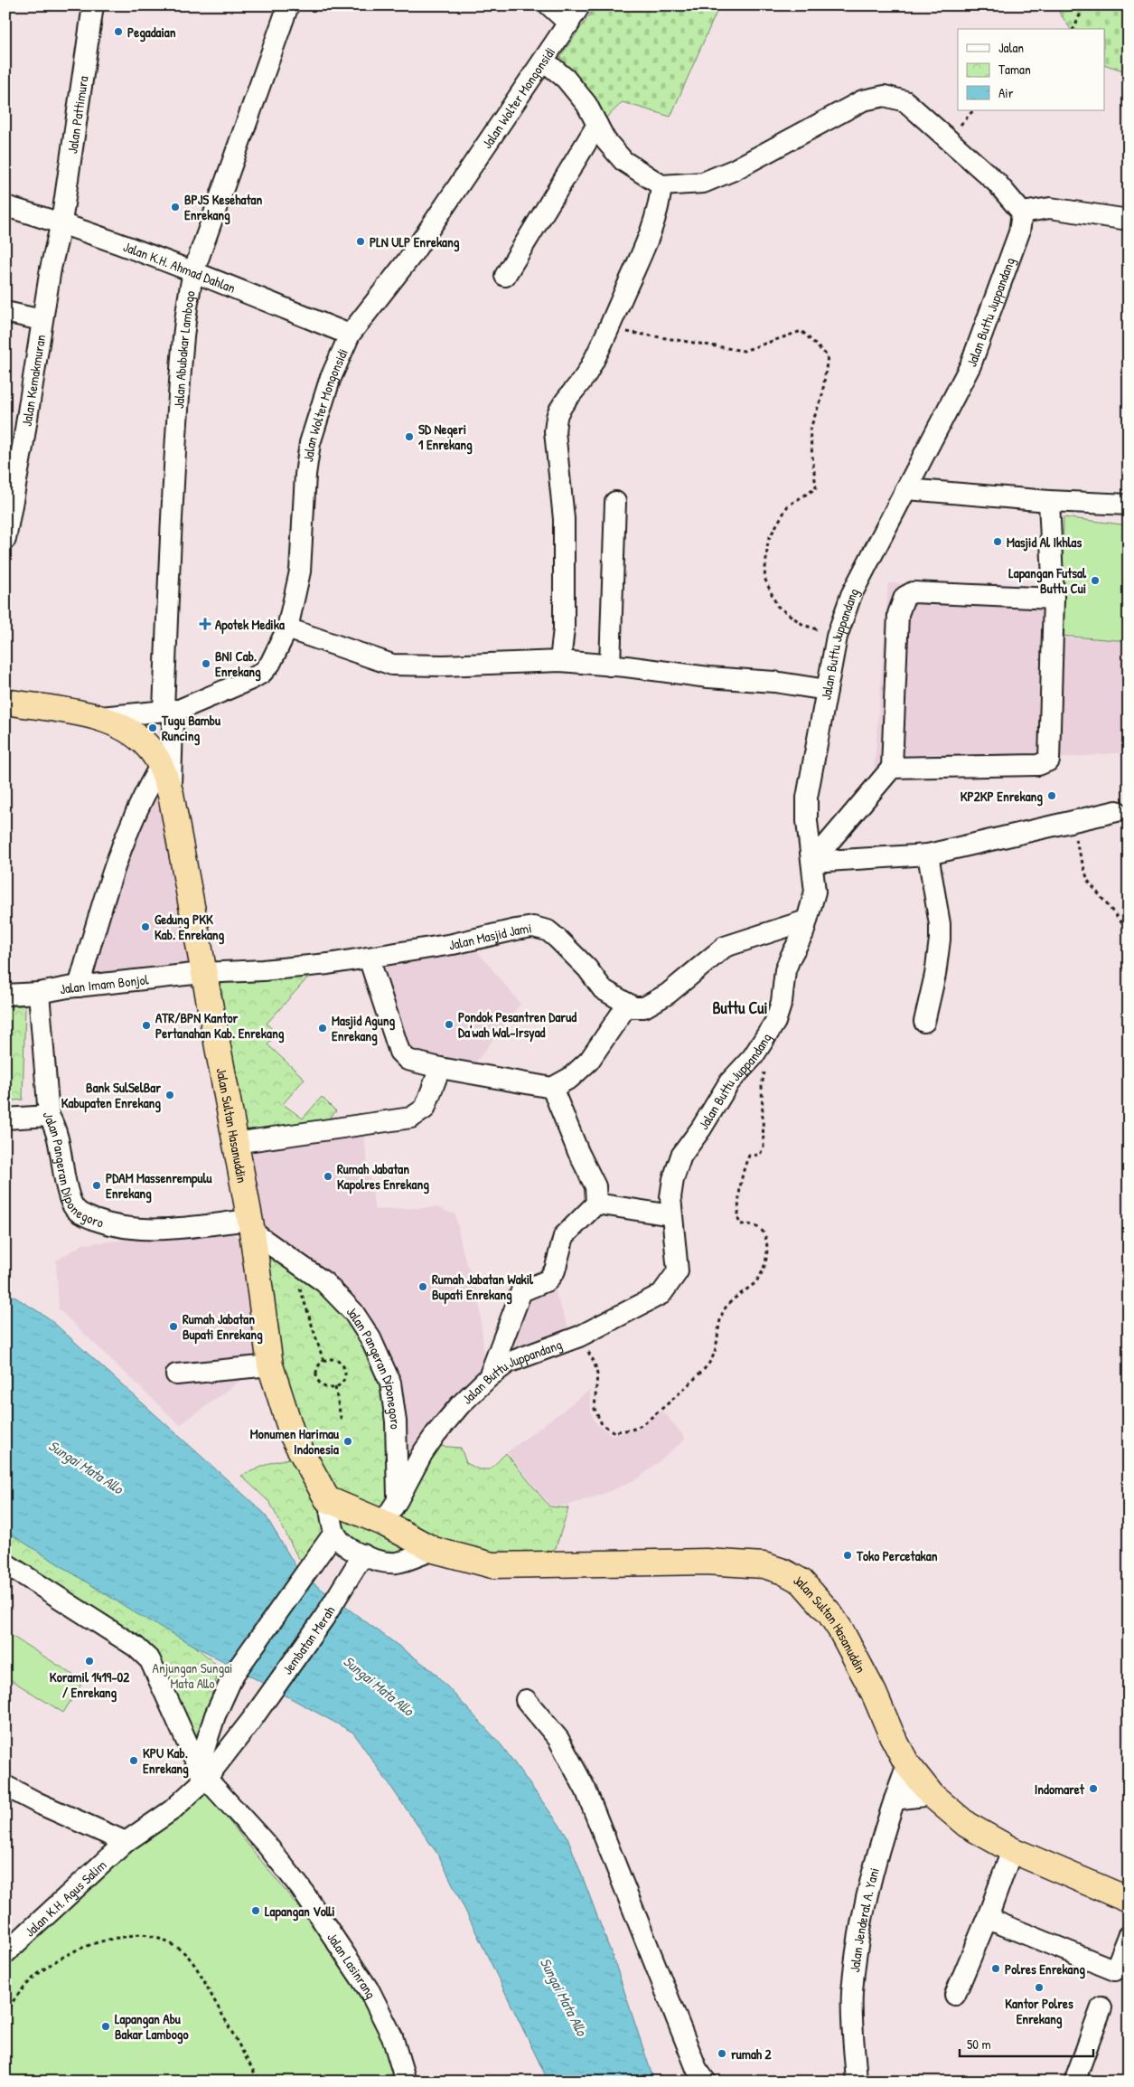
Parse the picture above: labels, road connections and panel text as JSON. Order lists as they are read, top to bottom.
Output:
{
  "streets": {
    "highway": ["Jalan Sultan Hasanuddin"],
    "street": [
      "Jalan Wolter Mongonsidi",
      "Jalan Pattimura",
      "Jalan K.H. Ahmad Dahlan",
      "Jalan Buttu Juppandang",
      "Jalan Abubakar Lambogo",
      "Jalan Kemakmuran",
      "Jalan Masjid Jami",
      "Jalan Imam Bonjol",
      "Jalan Pangeran Diponegoro",
      "Jembatan Merah",
      "Jalan K.H. Agus Salim",
      "Jalan Jenderal A. Yani",
      "Jalan Lasinrang"
    ]
  },
  "crossings": [
    ["Jalan Wolter Mongonsidi", "Jalan K.H. Ahmad Dahlan"],
    ["Jalan Wolter Mongonsidi", "Jalan Abubakar Lambogo"],
    ["Jalan Pattimura", "Jalan K.H. Ahmad Dahlan"],
    ["Jalan Pattimura", "Jalan Kemakmuran"],
    ["Jalan K.H. Ahmad Dahlan", "Jalan Abubakar Lambogo"],
    ["Jalan K.H. Ahmad Dahlan", "Jalan Kemakmuran"],
    ["Jalan Buttu Juppandang", "Jalan Masjid Jami"],
    ["Jalan Buttu Juppandang", "Jalan Sultan Hasanuddin"],
    ["Jalan Buttu Juppandang", "Jalan Pangeran Diponegoro"],
    ["Jalan Masjid Jami", "Jalan Imam Bonjol"],
    ["Jalan Masjid Jami", "Jalan Sultan Hasanuddin"],
    ["Jalan Imam Bonjol", "Jalan Sultan Hasanuddin"],
    ["Jalan Imam Bonjol", "Jalan Pangeran Diponegoro"],
    ["Jalan Sultan Hasanuddin", "Jalan Pangeran Diponegoro"],
    ["Jalan Sultan Hasanuddin", "Jalan Jenderal A. Yani"],
    ["Jembatan Merah", "Jalan K.H. Agus Salim"],
    ["Jembatan Merah", "Jalan Lasinrang"],
    ["Jalan K.H. Agus Salim", "Jalan Lasinrang"]
  ],
  "districts": ["Buttu Cui"],
  "water": ["Sungai Mata Allo"],
  "parks": ["Anjungan Sungai Mata Allo"],
  "places": {
    "other": [
      "Pegadaian",
      "BPJS Kesehatan Enrekang",
      "PLN ULP Enrekang",
      "SD Negeri 1 Enrekang",
      "Masjid Al Ikhlas",
      "Lapangan Futsal Buttu Cui",
      "BNI Cab. Enrekang",
      "Tugu Bambu Runcing",
      "KP2KP Enrekang",
      "Gedung PKK Kab. Enrekang",
      "Pondok Pesantren Darud Da'wah Wal-Irsyad",
      "ATR/BPN Kantor Pertanahan Kab. Enrekang",
      "Masjid Agung Enrekang",
      "Bank SulSelBar Kabupaten Enrekang",
      "Rumah Jabatan Kapolres Enrekang",
      "PDAM Massenrempulu Enrekang",
      "Rumah Jabatan Wakil Bupati Enrekang",
      "Rumah Jabatan Bupati Enrekang",
      "Monumen Harimau Indonesia",
      "Toko Percetakan",
      "Koramil 1419-02 / Enrekang",
      "KPU Kab. Enrekang",
      "Indomaret",
      "Lapangan Volli",
      "Polres Enrekang",
      "Kantor Polres Enrekang",
      "Lapangan Abu Bakar Lambogo",
      "rumah 2"
    ],
    "health": ["Apotek Medika"]
  },
  "legend": ["Jalan", "Taman", "Air"],
  "scale_bar": "50 m"
}
